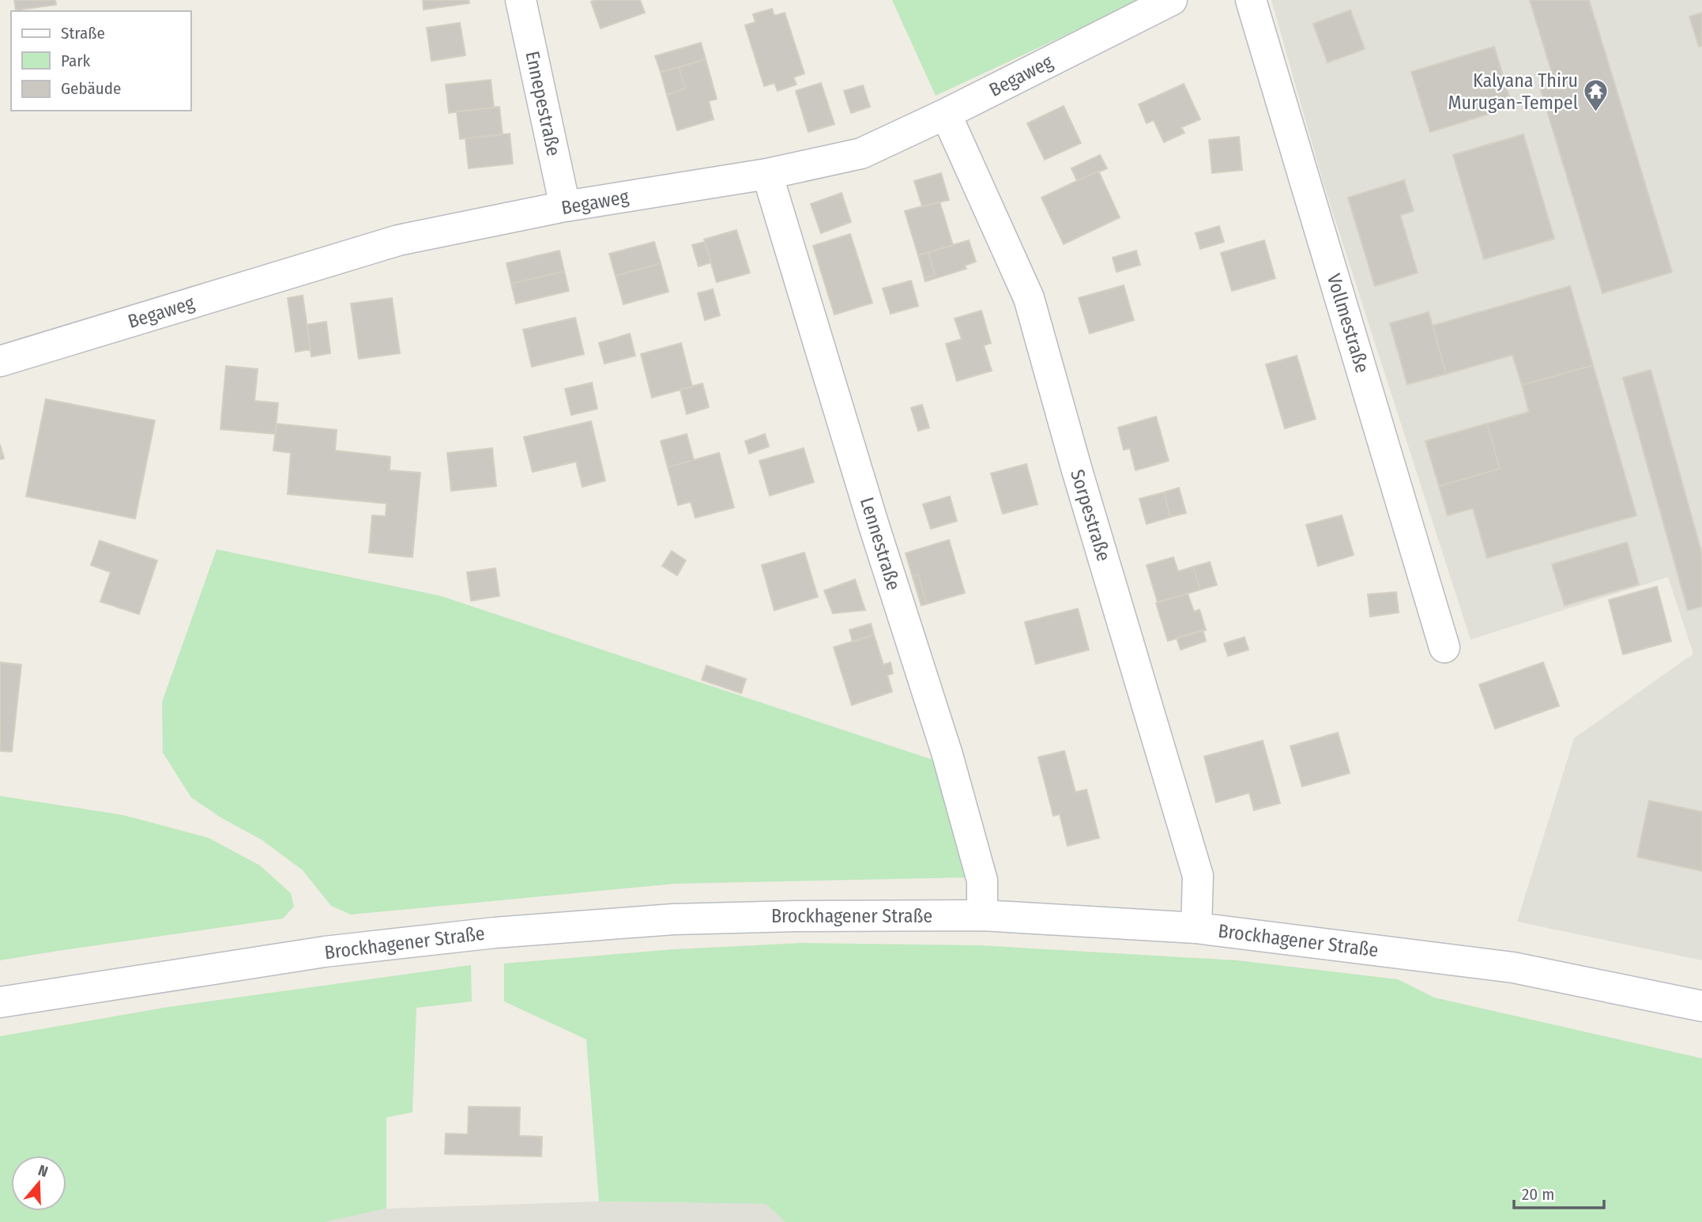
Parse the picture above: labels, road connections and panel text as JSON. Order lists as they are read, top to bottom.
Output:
{
  "streets": {
    "street": [
      "Begaweg",
      "Ennepestraße",
      "Vollmestraße",
      "Sorpestraße",
      "Lennestraße",
      "Brockhagener Straße"
    ]
  },
  "crossings": [
    ["Begaweg", "Ennepestraße"],
    ["Begaweg", "Sorpestraße"],
    ["Begaweg", "Lennestraße"],
    ["Sorpestraße", "Brockhagener Straße"],
    ["Lennestraße", "Brockhagener Straße"]
  ],
  "places": {
    "temple": ["Kalyana Thiru Murugan-Tempel"]
  },
  "legend": ["Straße", "Park", "Gebäude"],
  "scale_bar": "20 m",
  "north": "top"
}
